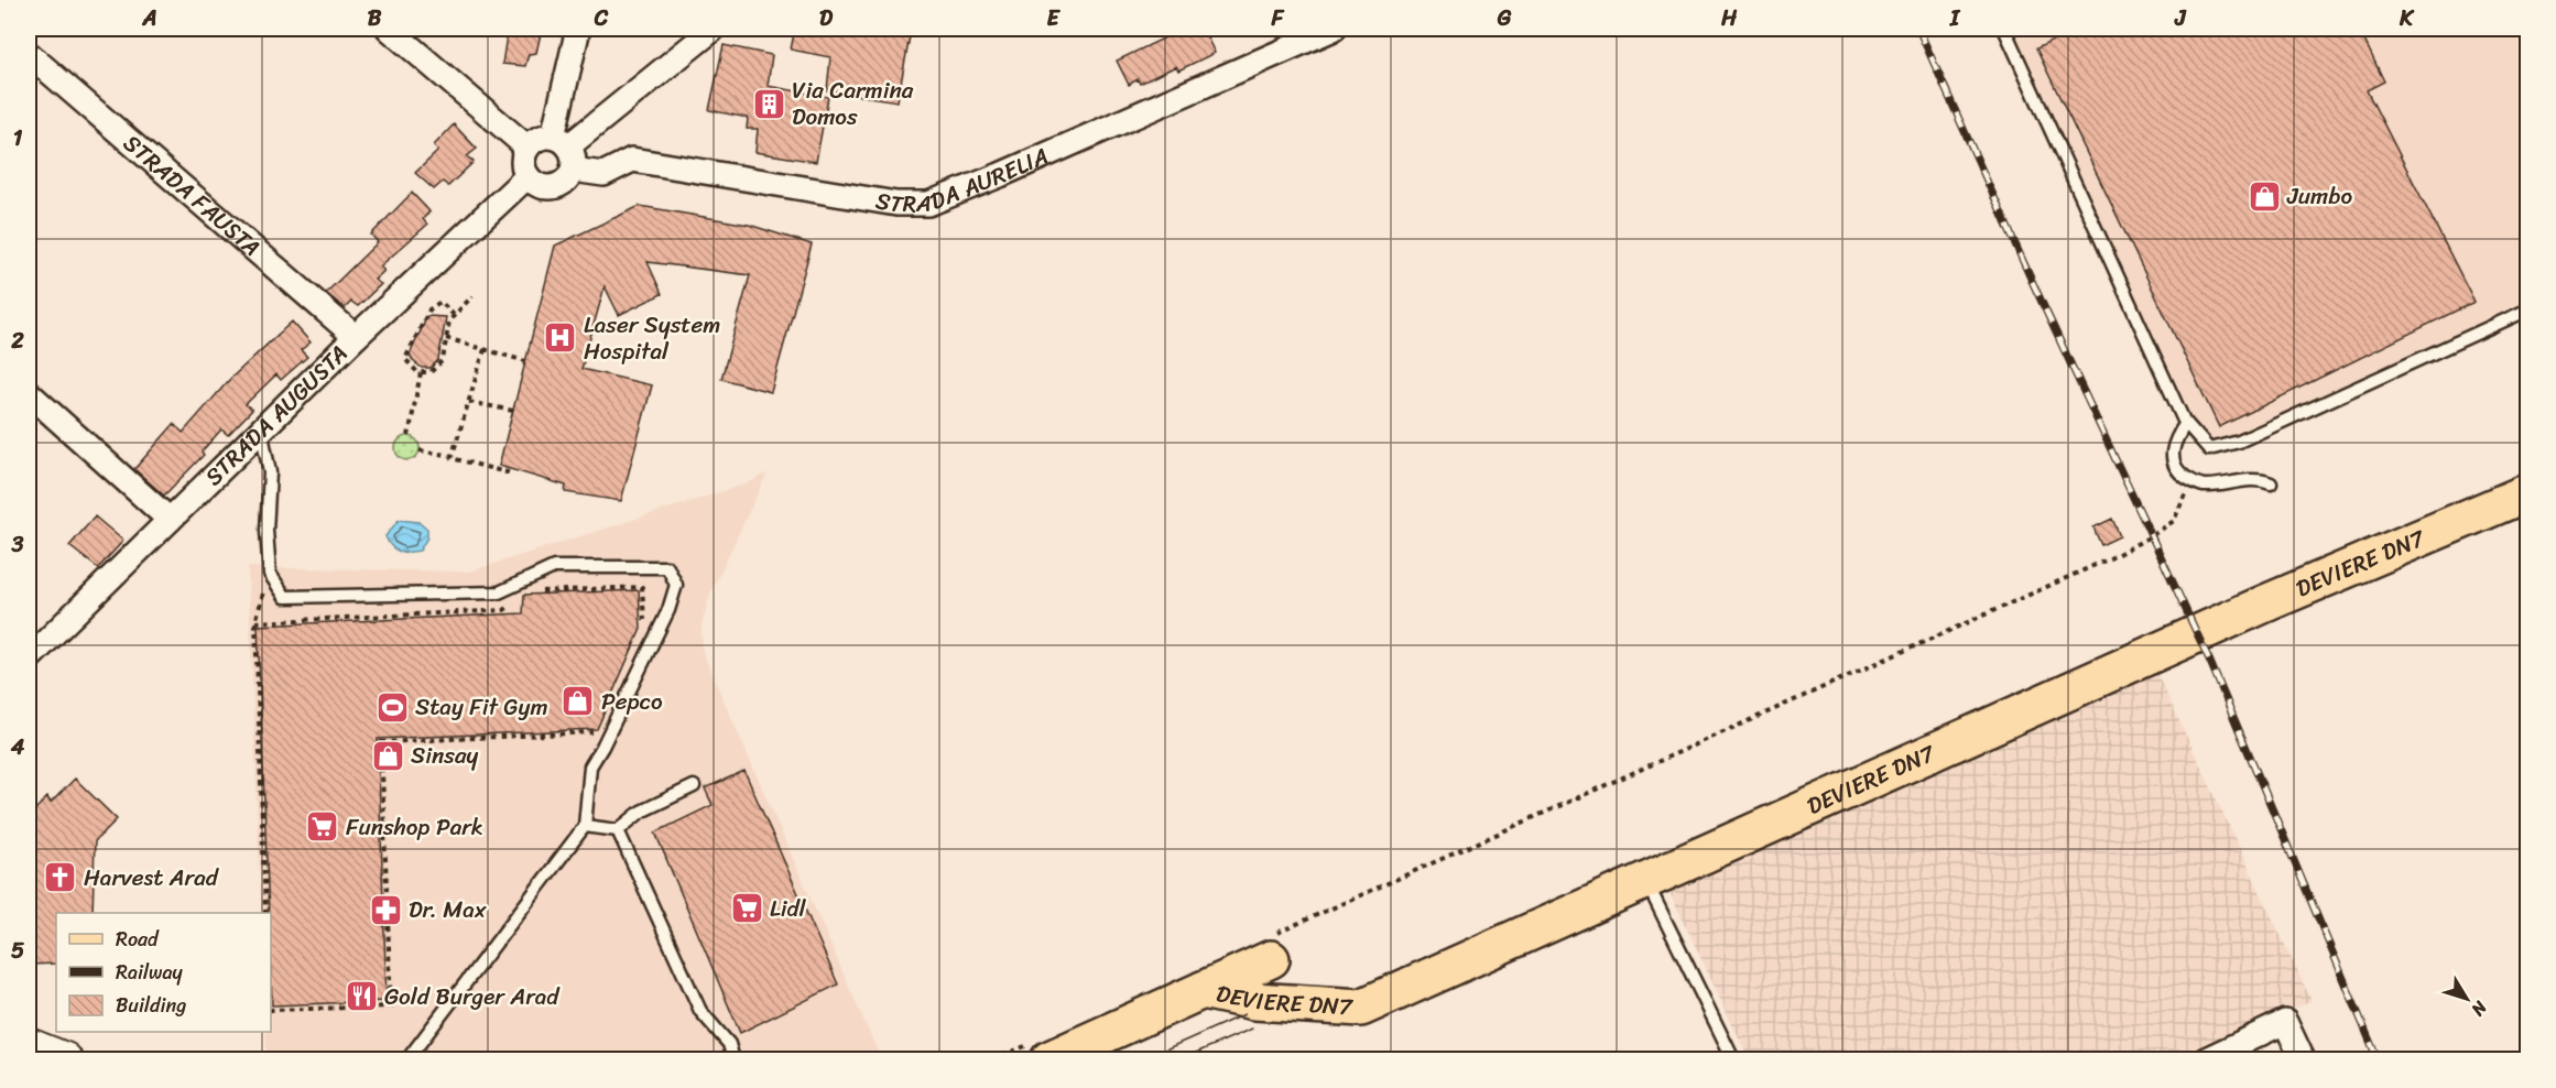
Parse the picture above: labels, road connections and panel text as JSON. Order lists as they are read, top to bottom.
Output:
{
  "streets": {
    "main road": ["DEVIERE DN7"],
    "street": ["STRADA AURELIA", "STRADA FAUSTA", "STRADA AUGUSTA"]
  },
  "crossings": [
    ["STRADA AURELIA", "STRADA AUGUSTA"],
    ["STRADA FAUSTA", "STRADA AUGUSTA"]
  ],
  "places": {
    "building": ["Via Carmina Domos"],
    "shop": ["Jumbo", "Pepco", "Sinsay"],
    "hospital": ["Laser System Hospital"],
    "sports": ["Stay Fit Gym"],
    "supermarket": ["Funshop Park", "Lidl"],
    "church": ["Harvest Arad"],
    "pharmacy": ["Dr. Max"],
    "restaurant": ["Gold Burger Arad"]
  },
  "legend": ["Road", "Railway", "Building"],
  "north": "bottom right",
  "grid": {
    "columns": [
      "A",
      "B",
      "C",
      "D",
      "E",
      "F",
      "G",
      "H",
      "I",
      "J",
      "K"
    ],
    "rows": [
      "1",
      "2",
      "3",
      "4",
      "5"
    ]
  }
}
